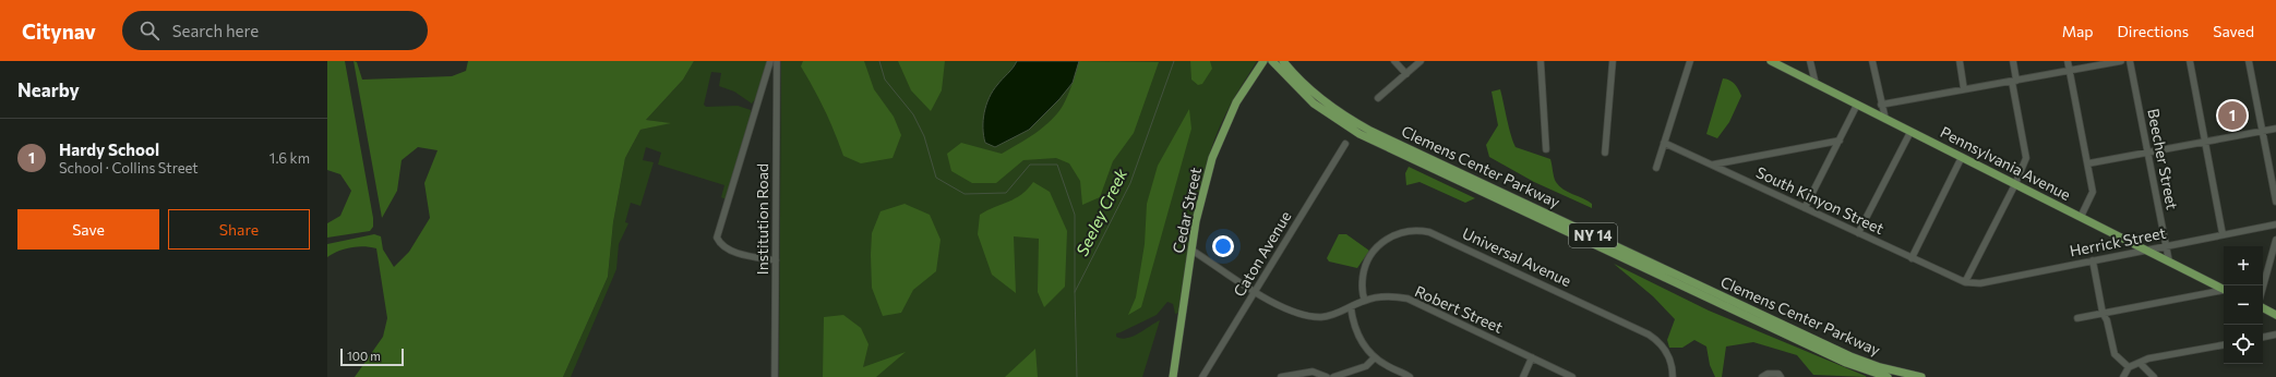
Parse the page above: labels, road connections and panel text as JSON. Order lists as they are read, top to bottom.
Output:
{
  "streets": {
    "main road": [
      "Pennsylvania Avenue",
      "Clemens Center Parkway",
      "Cedar Street",
      "NY 14"
    ],
    "street": [
      "Beecher Street",
      "South Kinyon Street",
      "Institution Road",
      "Herrick Street",
      "Caton Avenue",
      "Universal Avenue",
      "Robert Street"
    ]
  },
  "crossings": [
    ["Beecher Street", "Pennsylvania Avenue"],
    ["Beecher Street", "Herrick Street"],
    ["Pennsylvania Avenue", "Herrick Street"],
    ["South Kinyon Street", "Herrick Street"],
    ["Cedar Street", "Robert Street"],
    ["Caton Avenue", "Robert Street"],
    ["Universal Avenue", "Robert Street"]
  ],
  "water": ["Seeley Creek"],
  "scale_bar": "100 m",
  "page": {
    "header": "Citynav",
    "search": "Search here",
    "nav": ["Map", "Directions", "Saved"],
    "heading": "Nearby",
    "pins": "1",
    "list": [
      {
        "mark": "1",
        "name": "Hardy School",
        "note": "School · Collins Street",
        "value": "1.6 km"
      }
    ],
    "buttons": ["Save", "Share"],
    "map_buttons": ["+", "−"],
    "scale": "100 m"
  }
}
